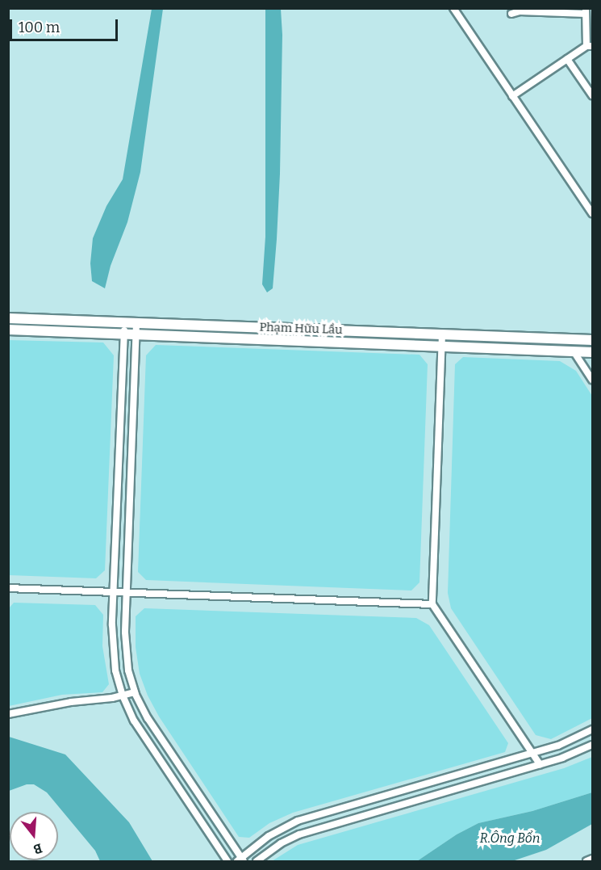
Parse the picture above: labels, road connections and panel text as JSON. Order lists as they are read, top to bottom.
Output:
{
  "streets": {
    "main road": ["Phạm Hữu Lầu"]
  },
  "water": ["R.Ông Bổn"],
  "scale_bar": "100 m",
  "north": "bottom"
}
